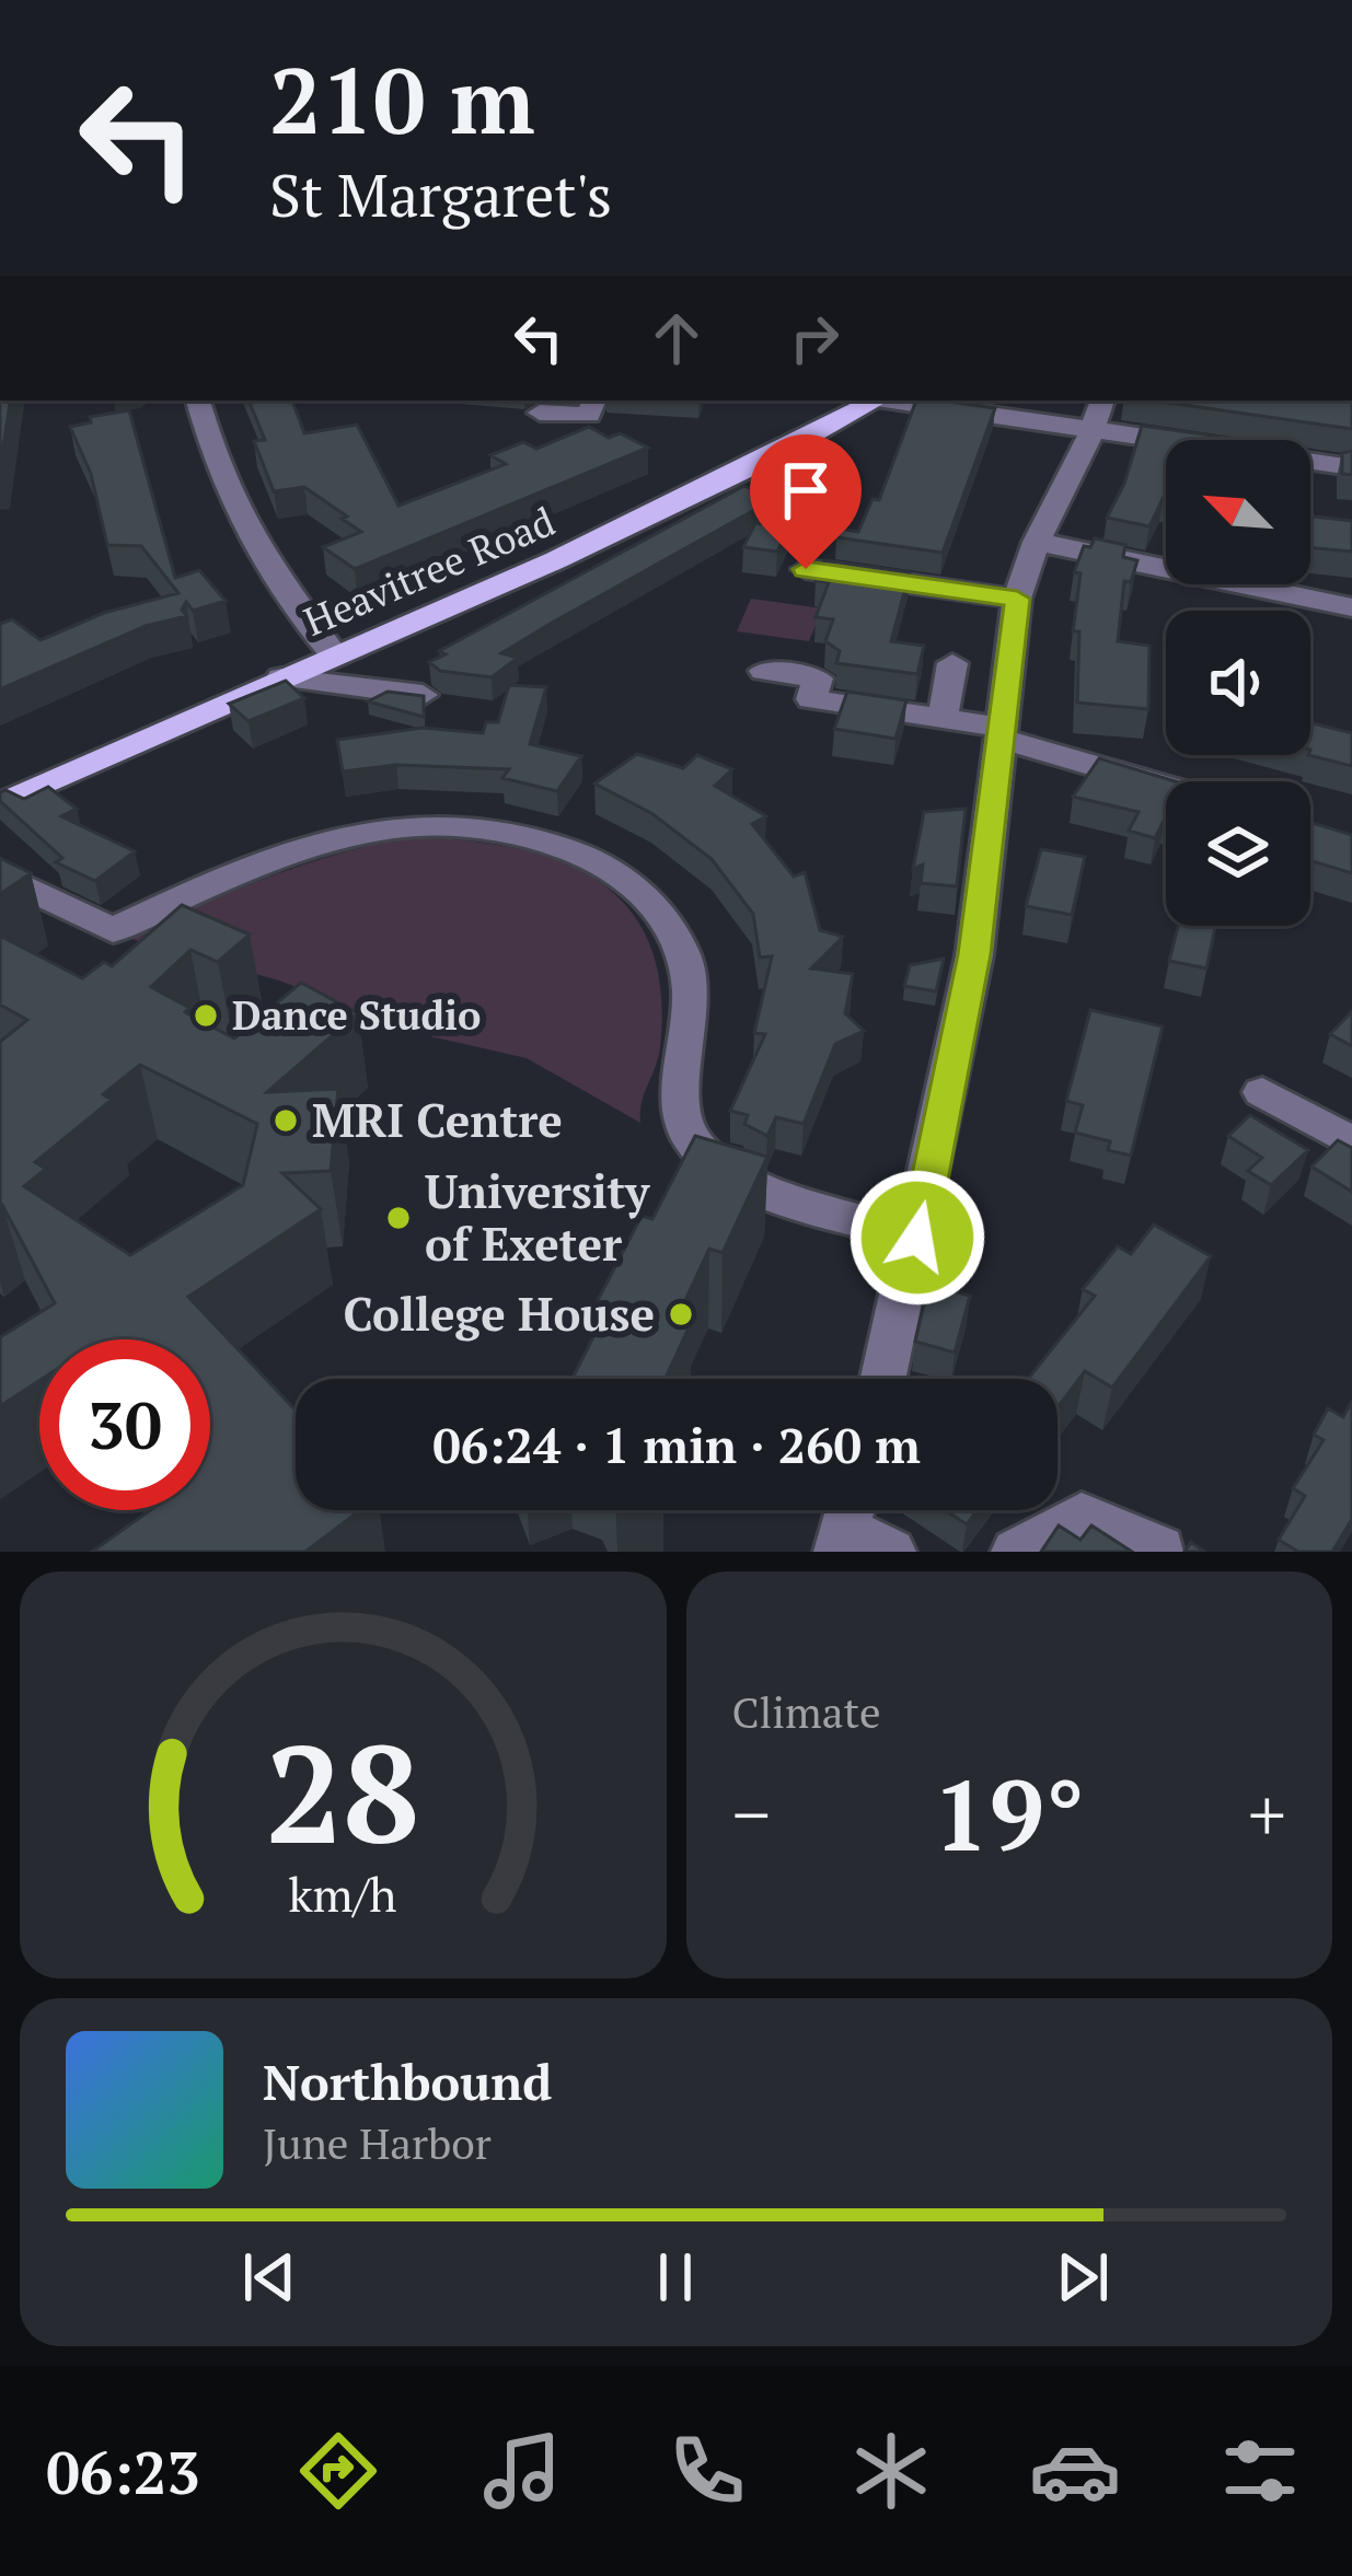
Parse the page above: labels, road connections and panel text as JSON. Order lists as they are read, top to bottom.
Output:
{
  "streets": {
    "main road": ["Heavitree Road"]
  },
  "places": [
    "Dance Studio",
    "MRI Centre",
    "University of Exeter",
    "College House"
  ],
  "north": "top left",
  "page": {
    "turn": ["210 m", "St Margaret's"],
    "limit": "30",
    "trip": "06:24 · 1 min · 260 m",
    "tile": "Climate",
    "heat": ["−", "19°", "+"],
    "song": ["Northbound", "June Harbor"],
    "tabs": "06:23",
    "gauge": ["28", "km/h"]
  }
}
